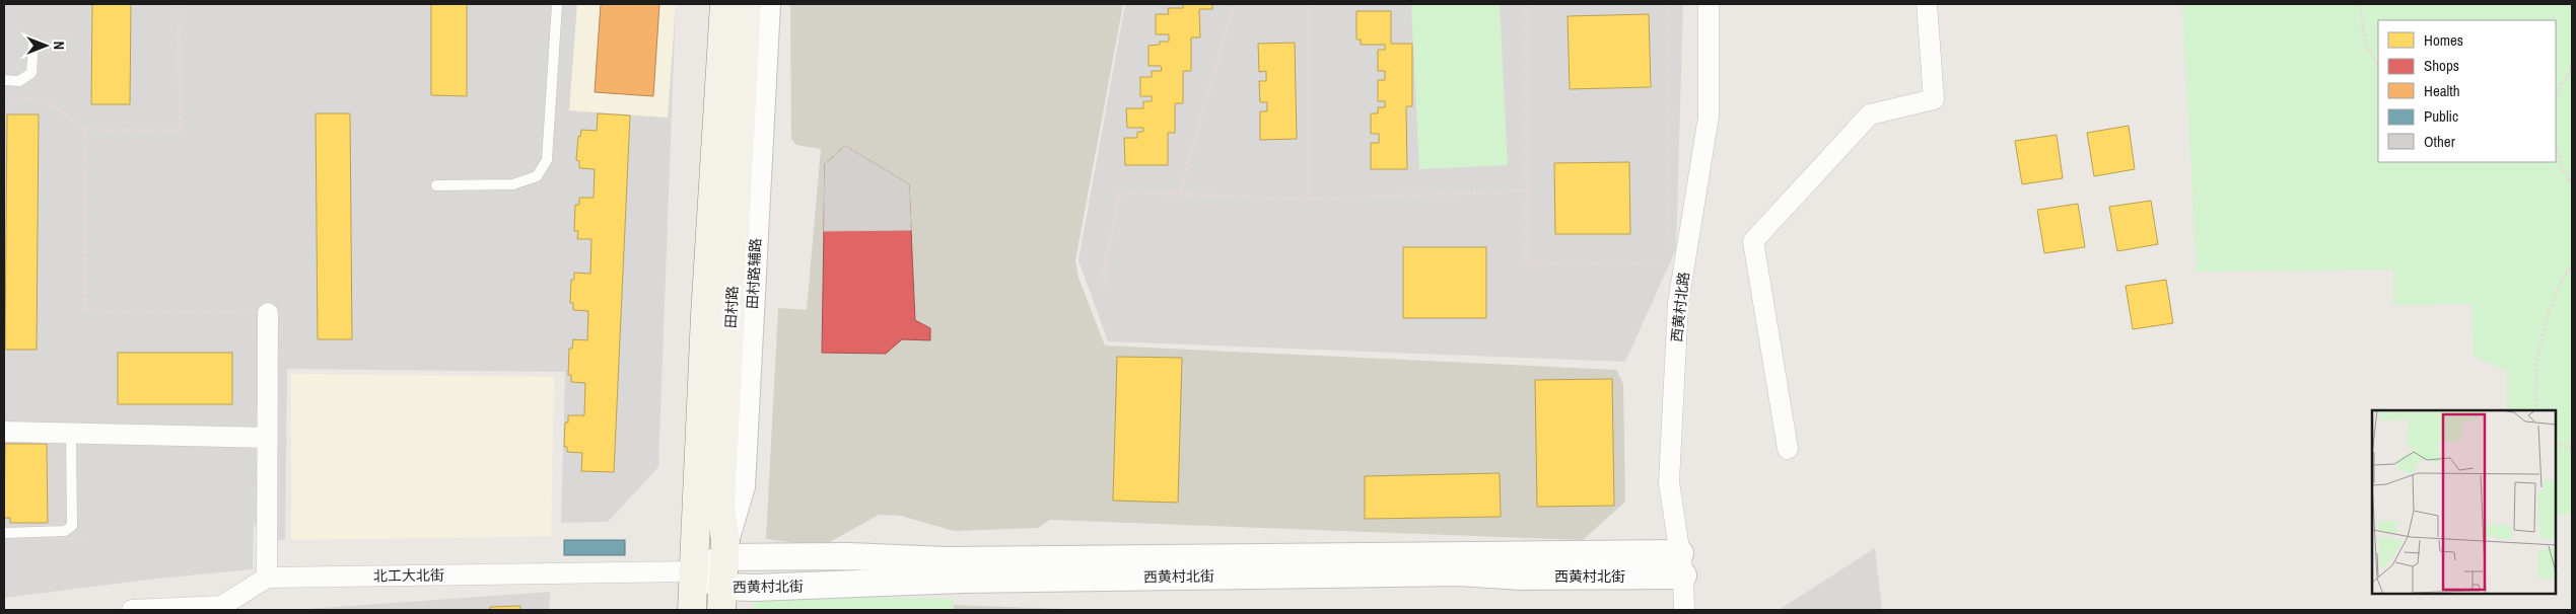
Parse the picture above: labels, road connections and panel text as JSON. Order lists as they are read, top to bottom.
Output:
{
  "streets": {
    "main road": ["田村路"],
    "street": [
      "田村路辅路",
      "西黄村北路",
      "北工大北街",
      "西黄村北街"
    ]
  },
  "crossings": [
    ["田村路辅路", "田村路"],
    ["田村路辅路", "西黄村北街"],
    ["田村路", "北工大北街"],
    ["田村路", "西黄村北街"],
    ["西黄村北路", "西黄村北街"],
    ["北工大北街", "西黄村北街"]
  ],
  "legend": [
    "Homes",
    "Shops",
    "Health",
    "Public",
    "Other"
  ],
  "north": "right"
}
